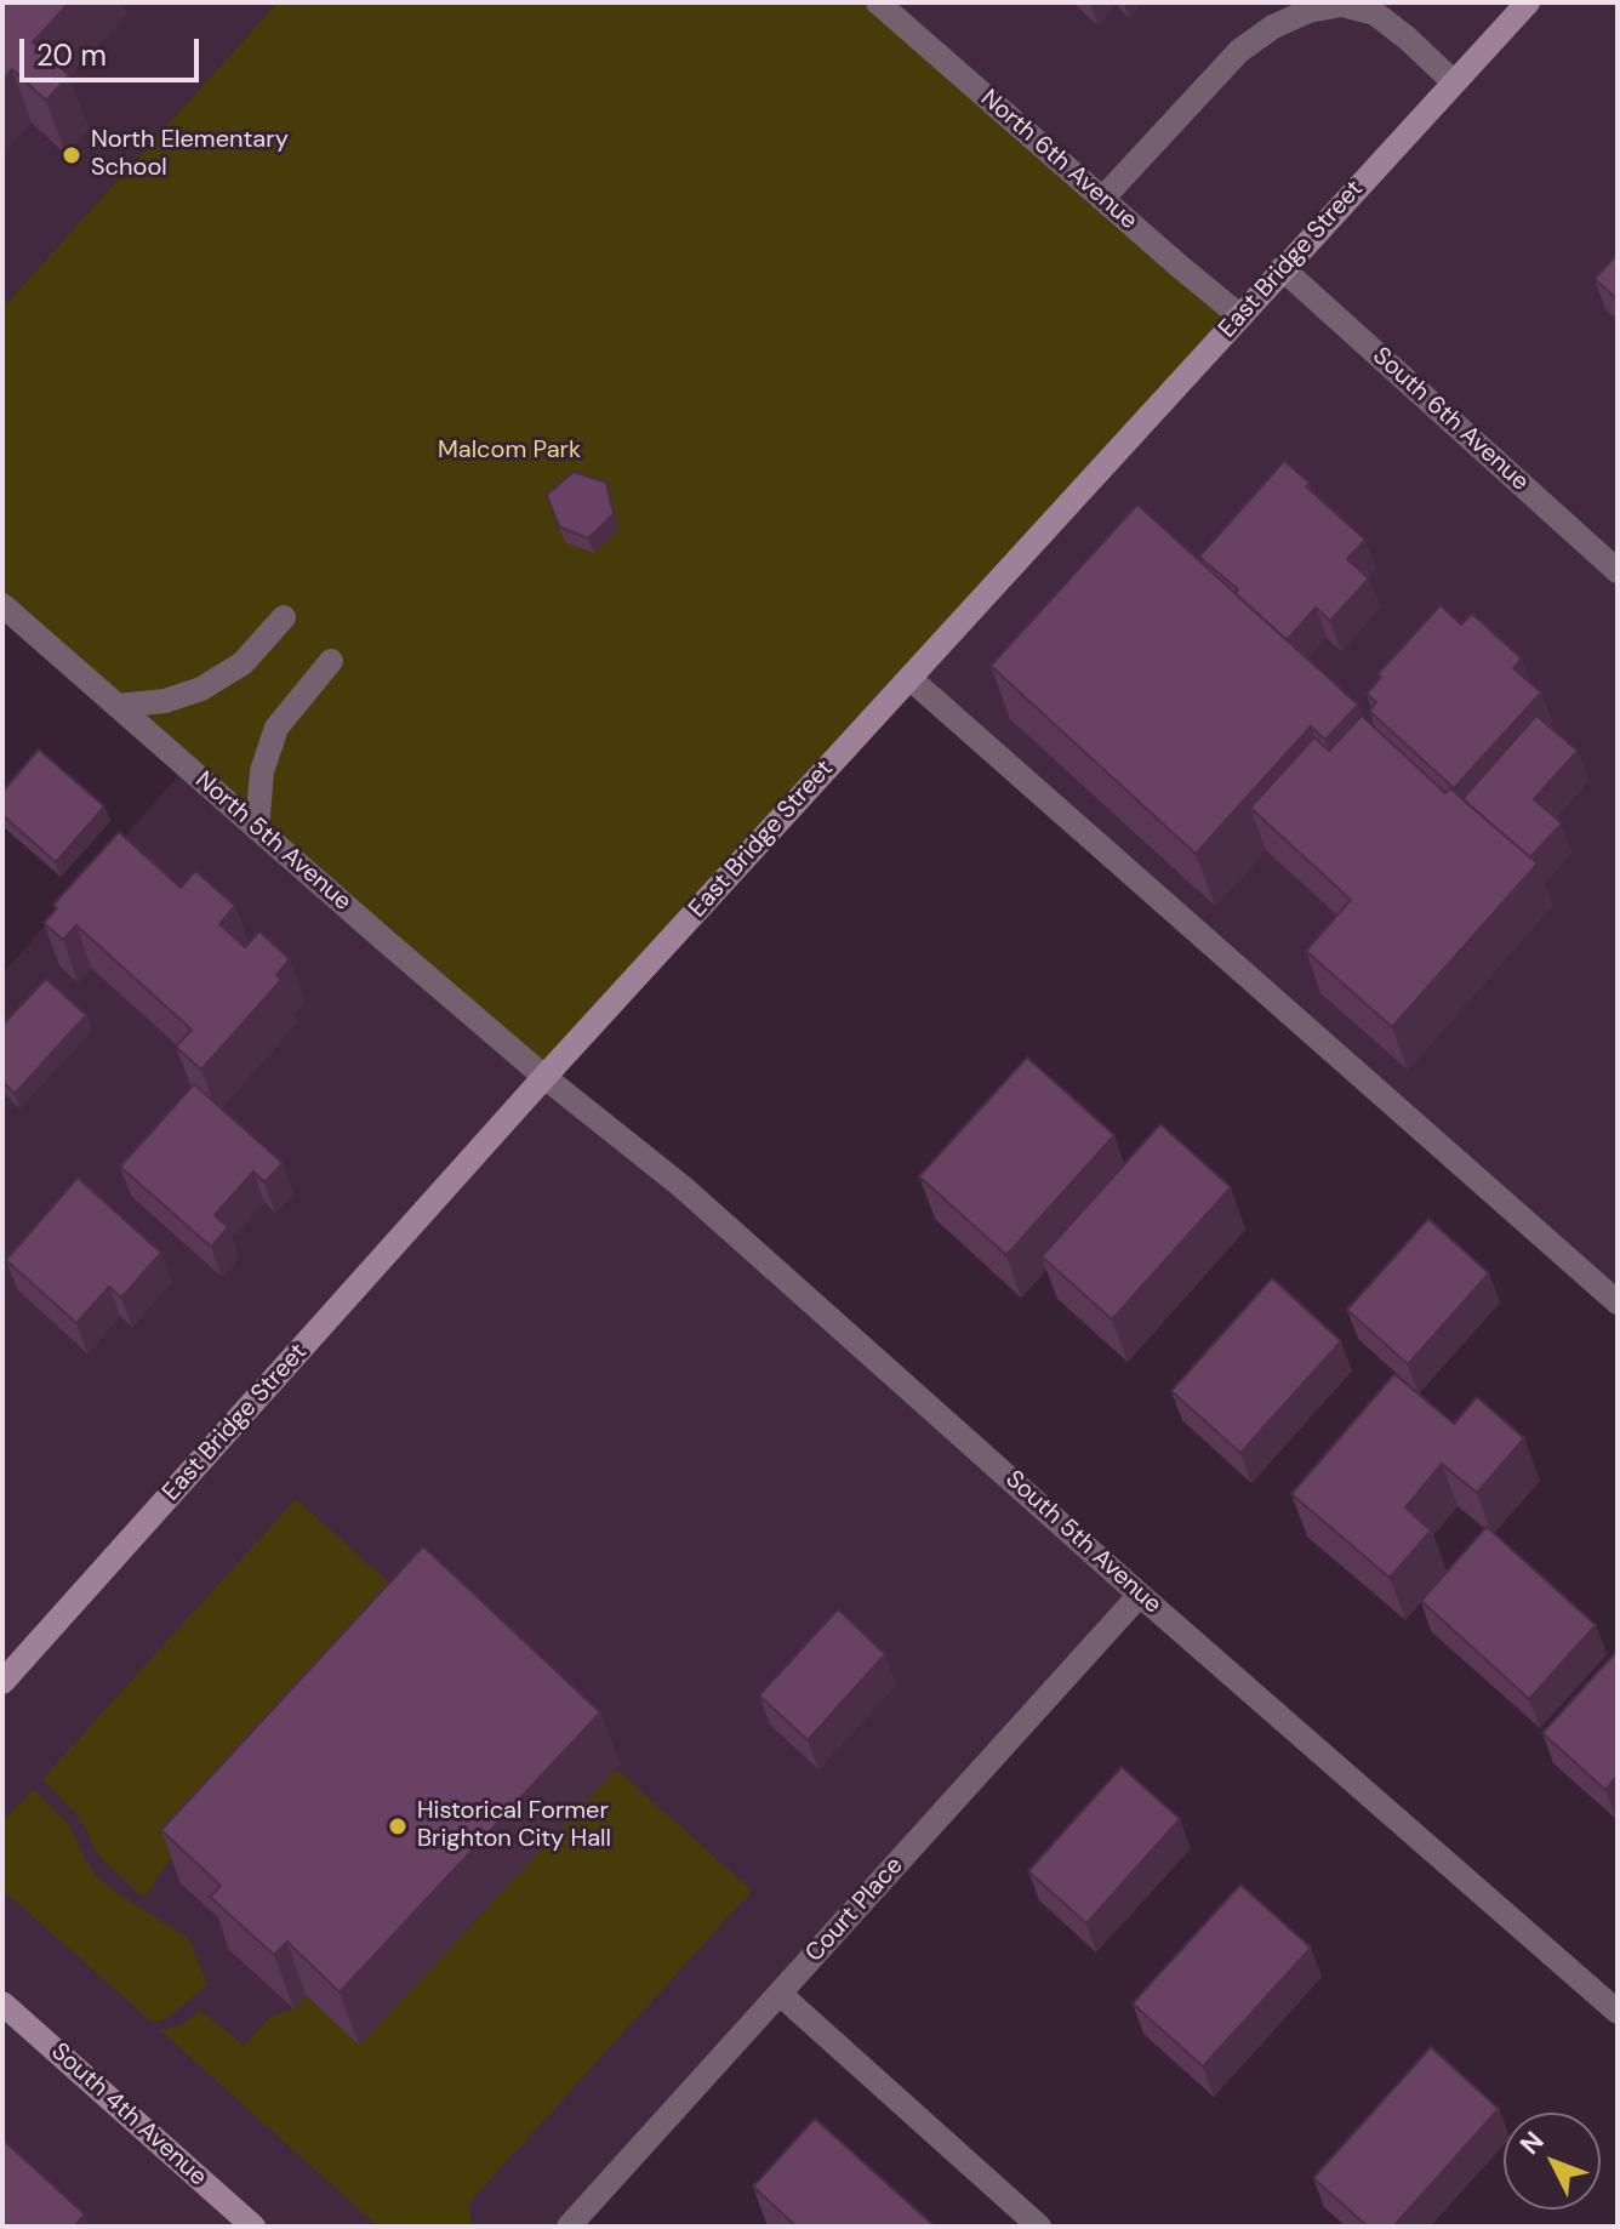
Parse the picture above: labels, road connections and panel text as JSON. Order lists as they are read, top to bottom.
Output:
{
  "streets": {
    "main road": ["East Bridge Street", "South 4th Avenue"],
    "street": [
      "North 6th Avenue",
      "South 6th Avenue",
      "North 5th Avenue",
      "South 5th Avenue",
      "Court Place"
    ]
  },
  "crossings": [
    ["North 6th Avenue", "East Bridge Street"],
    ["East Bridge Street", "South 6th Avenue"],
    ["East Bridge Street", "North 5th Avenue"],
    ["East Bridge Street", "South 5th Avenue"],
    ["North 5th Avenue", "South 5th Avenue"],
    ["South 5th Avenue", "Court Place"]
  ],
  "parks": ["Malcom Park"],
  "places": ["North Elementary School", "Historical Former Brighton City Hall"],
  "scale_bar": "20 m",
  "north": "top left"
}
